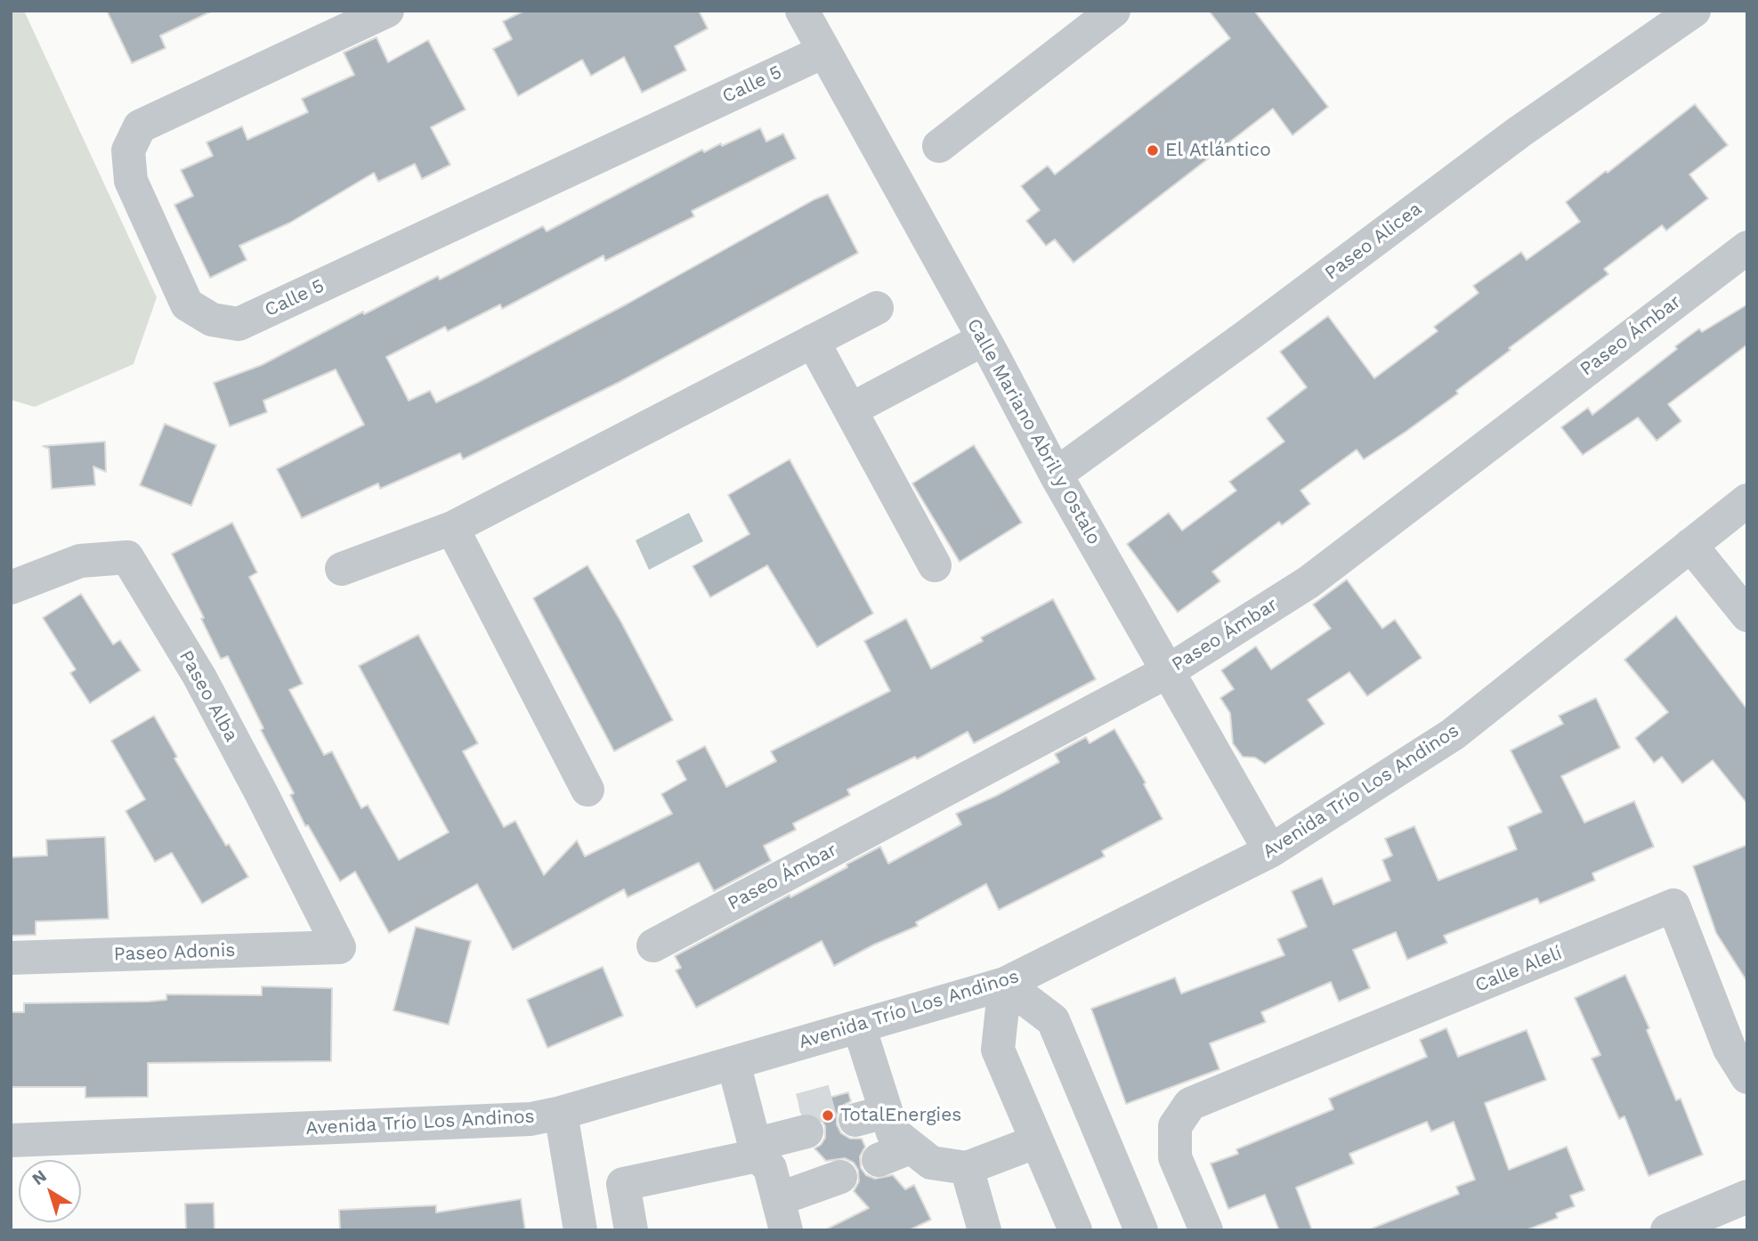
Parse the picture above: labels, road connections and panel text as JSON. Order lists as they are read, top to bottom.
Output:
{
  "streets": {
    "street": [
      "Calle 5",
      "Paseo Alicea",
      "Paseo Ámbar",
      "Calle Mariano Abril y Ostalo",
      "Paseo Alba",
      "Avenida Trío Los Andinos",
      "Paseo Adonis",
      "Calle Alelí"
    ]
  },
  "crossings": [
    ["Calle 5", "Calle Mariano Abril y Ostalo"],
    ["Paseo Alicea", "Calle Mariano Abril y Ostalo"],
    ["Paseo Ámbar", "Calle Mariano Abril y Ostalo"],
    ["Calle Mariano Abril y Ostalo", "Avenida Trío Los Andinos"],
    ["Paseo Alba", "Paseo Adonis"]
  ],
  "places": ["El Atlántico", "TotalEnergies"],
  "north": "top left"
}
